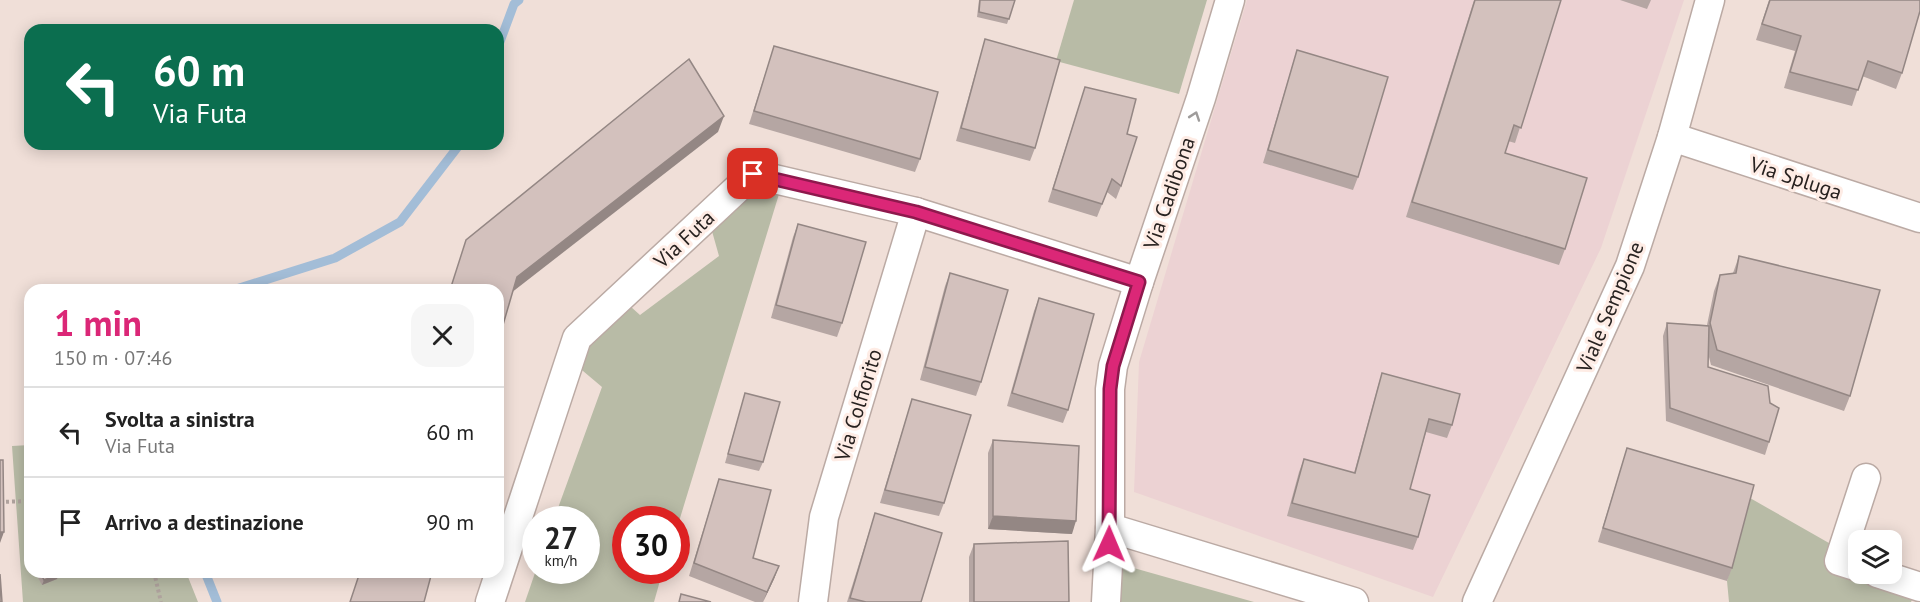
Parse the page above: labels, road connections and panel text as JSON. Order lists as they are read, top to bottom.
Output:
{
  "streets": {
    "street": [
      "Via Spluga",
      "Via Cadibona",
      "Via Futa",
      "Viale Sempione",
      "Via Colfiorito"
    ]
  },
  "crossings": [
    ["Via Spluga", "Viale Sempione"],
    ["Via Cadibona", "Via Futa"],
    ["Via Futa", "Via Colfiorito"]
  ],
  "one_way": ["Via Cadibona"],
  "page": {
    "turn": ["60 m", "Via Futa"],
    "heading": ["1 min", "150 m · 07:46"],
    "list": [
      {
        "name": "Svolta a sinistra",
        "note": "Via Futa",
        "value": "60 m"
      },
      {
        "name": "Arrivo a destinazione",
        "value": "90 m"
      }
    ],
    "speed": "27 km/h",
    "limit": "30"
  }
}
